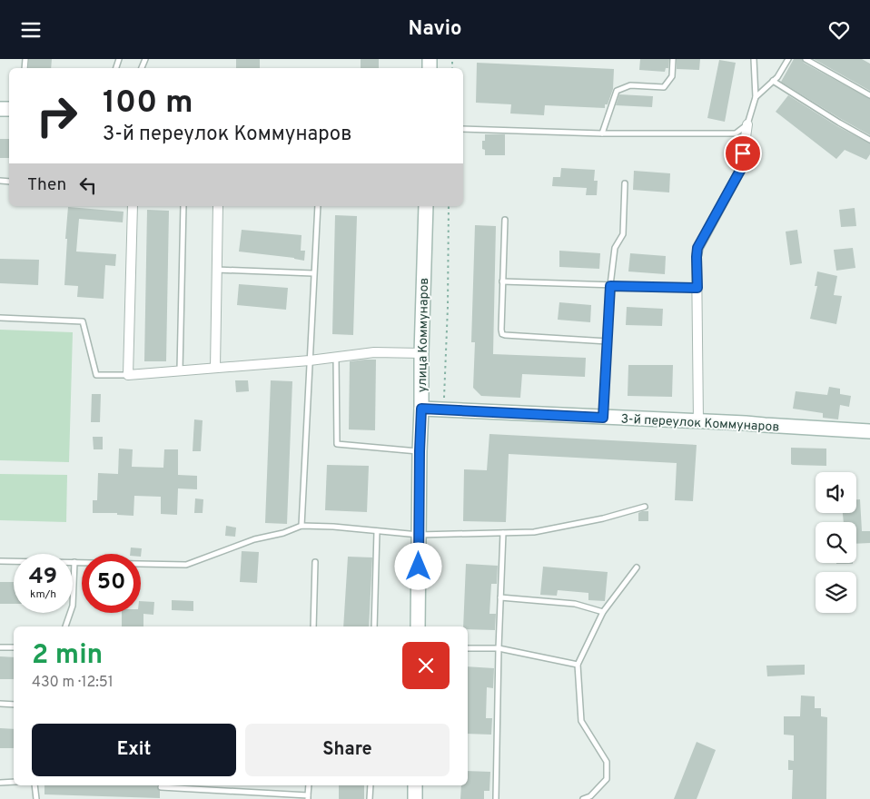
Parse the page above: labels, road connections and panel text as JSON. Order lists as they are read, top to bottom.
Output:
{
  "streets": {
    "street": ["улица Коммунаров", "3-й переулок Коммунаров"]
  },
  "crossings": [
    ["улица Коммунаров", "3-й переулок Коммунаров"]
  ],
  "page": {
    "header": "Navio",
    "turn": ["100 m", "3-й переулок Коммунаров"],
    "then": "Then",
    "speed": "49 km/h",
    "limit": "50",
    "heading": ["2 min", "430 m · 12:51"],
    "buttons": ["Exit", "Share"]
  }
}
